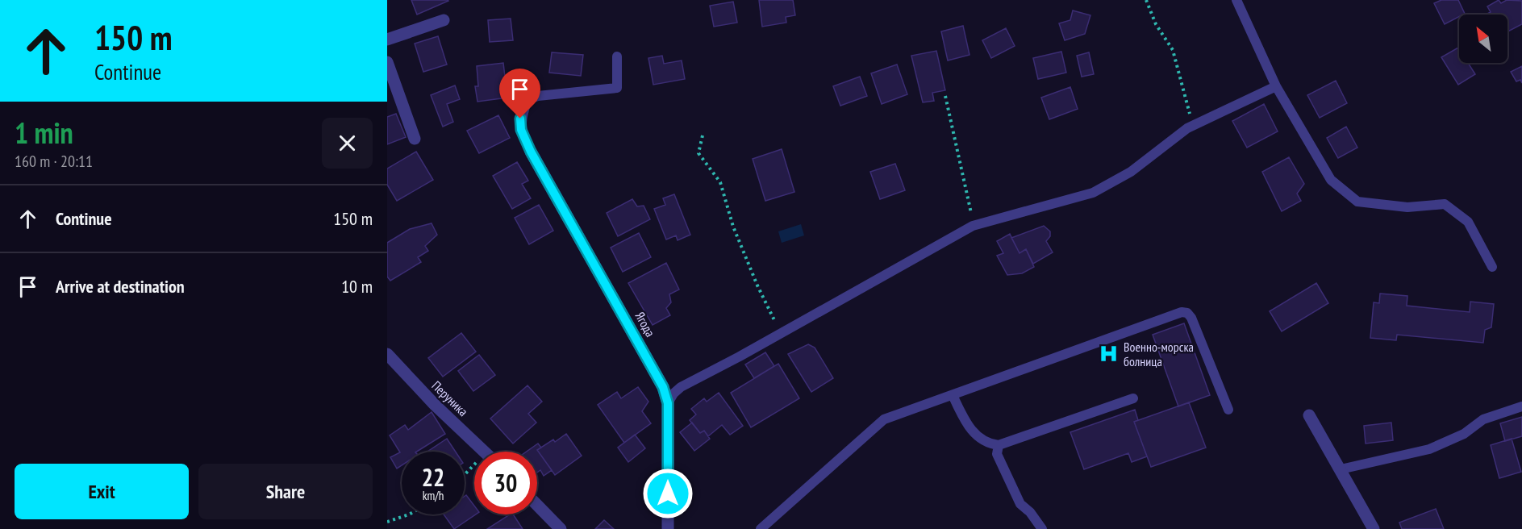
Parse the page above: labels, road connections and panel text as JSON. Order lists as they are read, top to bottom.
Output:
{
  "streets": {
    "street": ["Ягода", "Перуника"]
  },
  "places": {
    "hospital": ["Военно-морска болница"]
  },
  "north": "top left",
  "page": {
    "turn": ["150 m", "Continue"],
    "heading": ["1 min", "160 m · 20:11"],
    "list": [
      {
        "name": "Continue",
        "value": "150 m"
      },
      {
        "name": "Arrive at destination",
        "value": "10 m"
      }
    ],
    "speed": "22 km/h",
    "limit": "30",
    "buttons": ["Exit", "Share"]
  }
}
